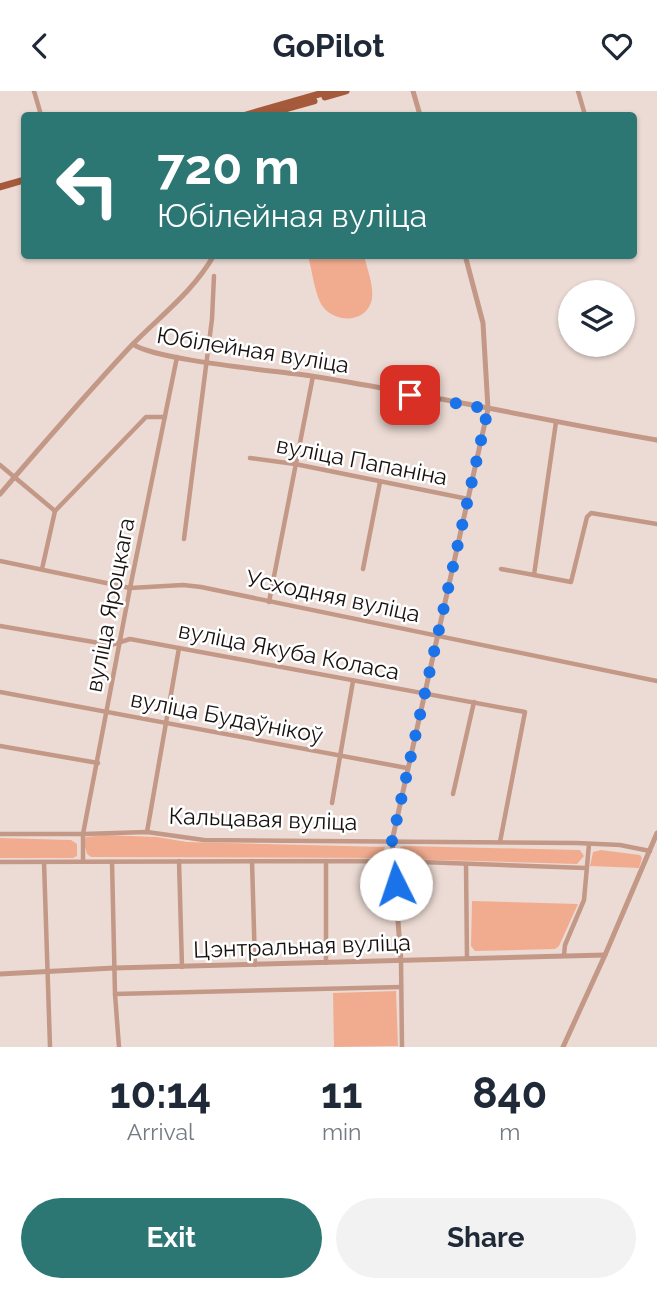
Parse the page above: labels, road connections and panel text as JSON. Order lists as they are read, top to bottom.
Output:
{
  "streets": {
    "street": [
      "Юбілейная вуліца",
      "вуліца Папаніна",
      "Усходняя вуліца",
      "вуліца Яроцкага",
      "вуліца Якуба Коласа",
      "вуліца Будаўнікоў",
      "Кальцавая вуліца",
      "Цэнтральная вуліца"
    ]
  },
  "crossings": [
    ["Юбілейная вуліца", "вуліца Яроцкага"],
    ["Усходняя вуліца", "вуліца Яроцкага"],
    ["вуліца Яроцкага", "вуліца Якуба Коласа"],
    ["вуліца Яроцкага", "вуліца Будаўнікоў"],
    ["вуліца Яроцкага", "Кальцавая вуліца"],
    ["вуліца Якуба Коласа", "Кальцавая вуліца"]
  ],
  "page": {
    "header": "GoPilot",
    "turn": ["720 m", "Юбілейная вуліца"],
    "eta": [
      "10:14",
      "Arrival",
      "11",
      "min",
      "840",
      "m"
    ],
    "buttons": ["Exit", "Share"]
  }
}
